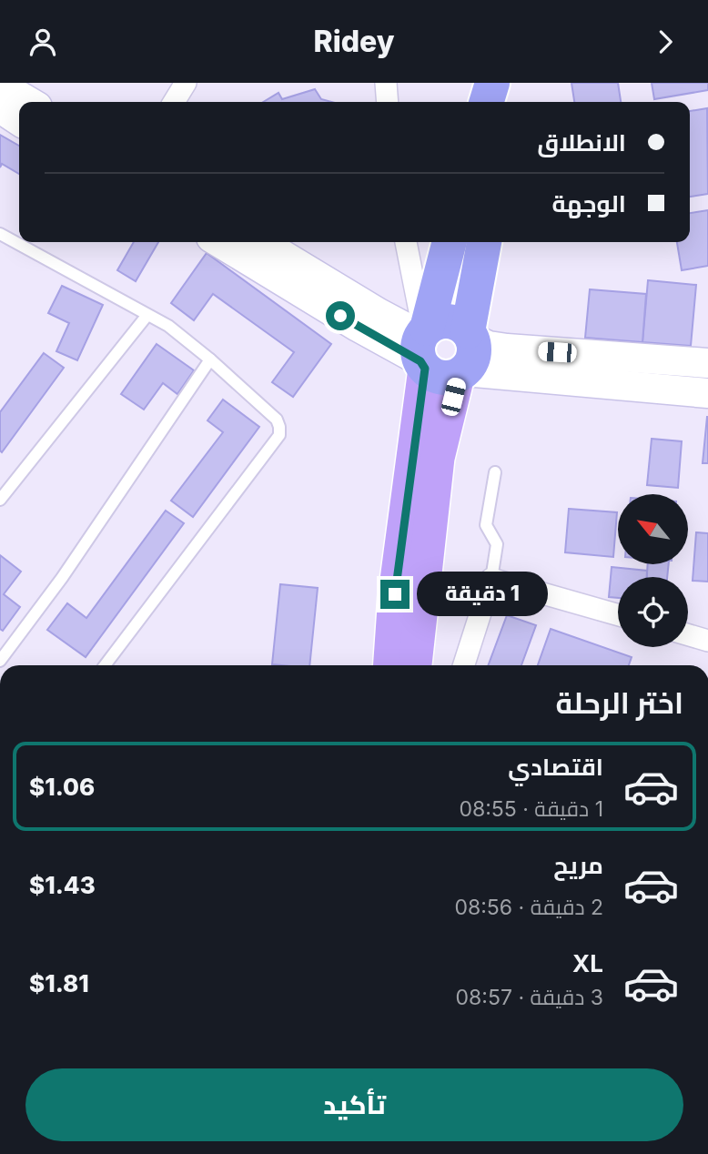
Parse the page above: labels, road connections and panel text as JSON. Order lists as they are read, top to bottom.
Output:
{
  "north": "top left",
  "page": {
    "header": "Ridey",
    "banner": ["الانطلاق", "الوجهة"],
    "bubble": "1 دقيقة",
    "heading": "اختر الرحلة",
    "list": [
      {
        "name": "اقتصادي",
        "note": "1 دقيقة · 08:55",
        "value": "$1.06"
      },
      {
        "name": "مريح",
        "note": "2 دقيقة · 08:56",
        "value": "$1.43"
      },
      {
        "name": "XL",
        "note": "3 دقيقة · 08:57",
        "value": "$1.81"
      }
    ],
    "buttons": "تأكيد"
  }
}
